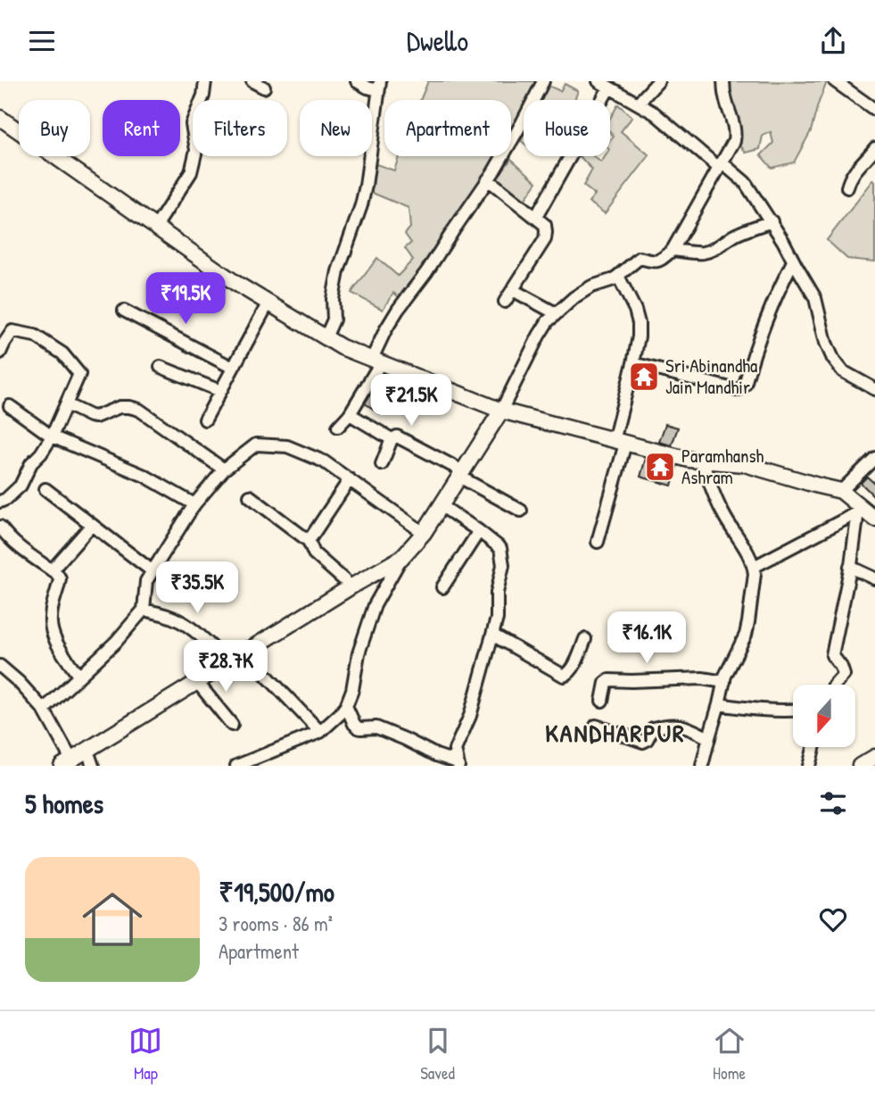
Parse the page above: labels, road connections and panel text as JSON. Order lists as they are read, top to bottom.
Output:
{
  "districts": ["KANDHARPUR"],
  "places": {
    "temple": ["Sri Abinandha Jain Mandhir", "Paramhansh Ashram"]
  },
  "north": "bottom",
  "page": {
    "header": "Dwello",
    "chip": [
      "Buy",
      "Rent",
      "Filters",
      "New",
      "Apartment",
      "House"
    ],
    "price": [
      "₹19.5K",
      "₹21.5K",
      "₹35.5K",
      "₹16.1K",
      "₹28.7K"
    ],
    "heading": "5 homes",
    "list": [
      {
        "name": "₹19,500/mo",
        "note": "3 rooms · 86 m² · Apartment"
      }
    ],
    "tabs": ["Map", "Saved", "Home"]
  }
}
